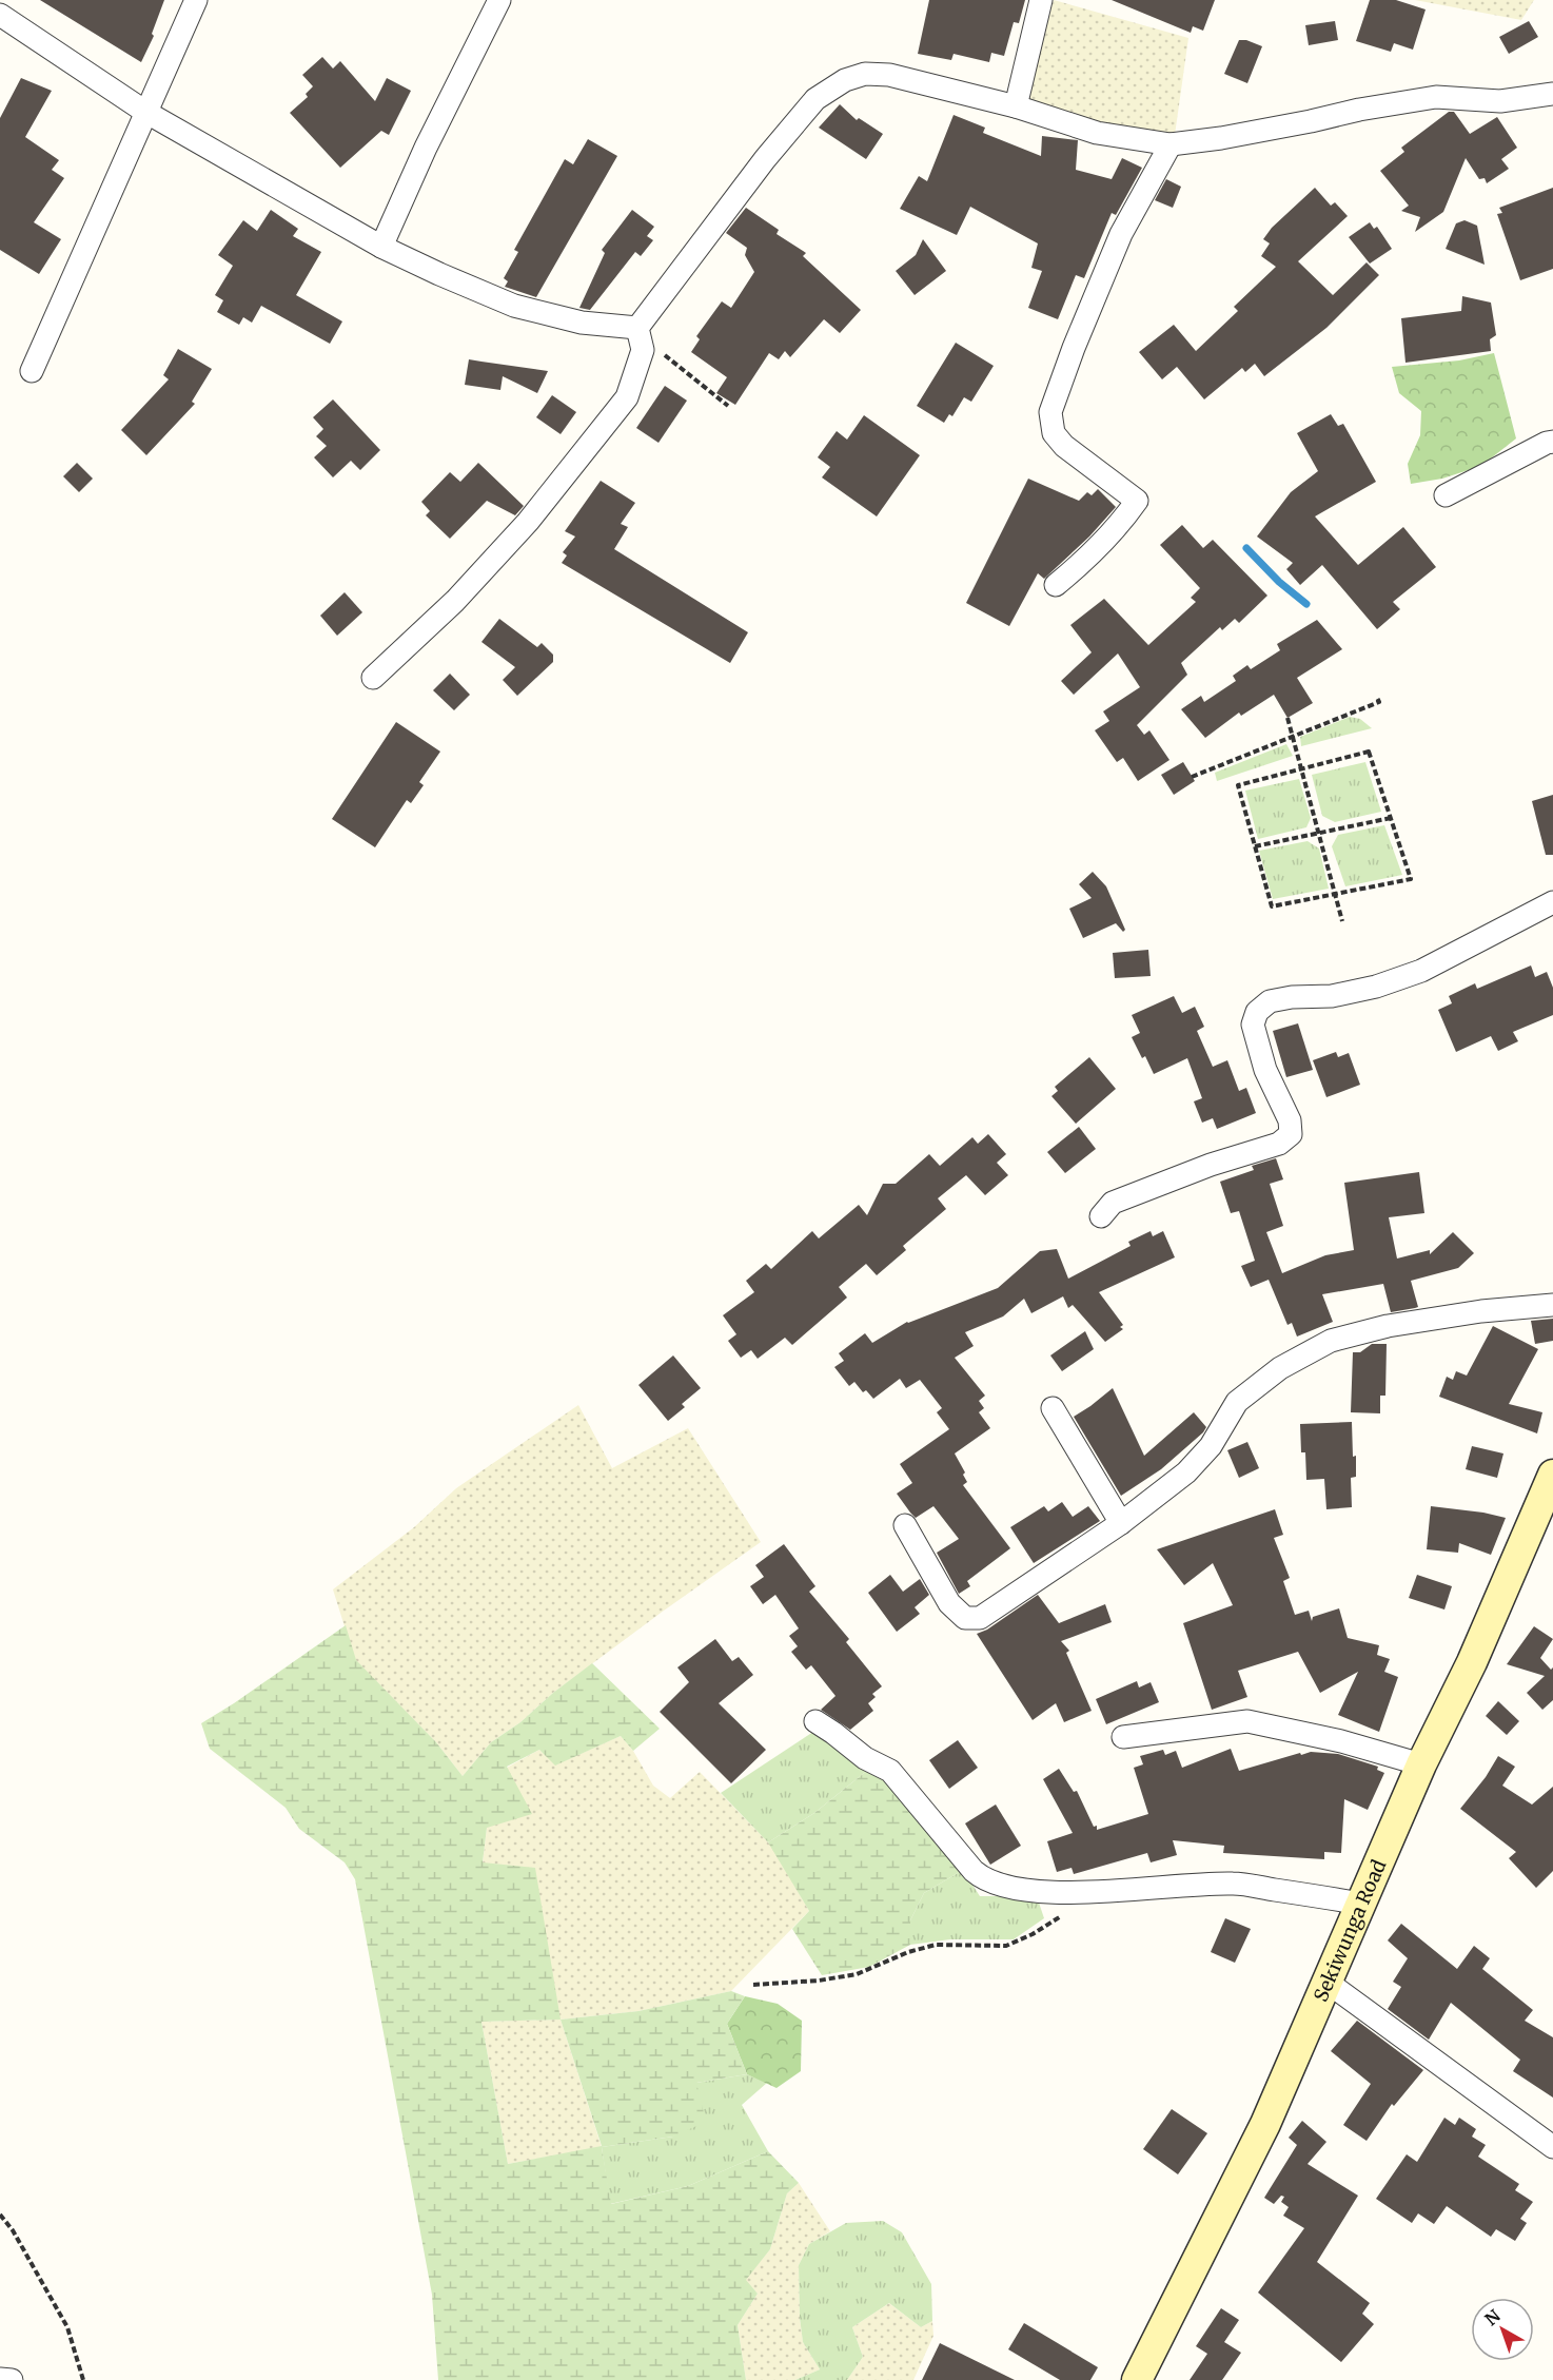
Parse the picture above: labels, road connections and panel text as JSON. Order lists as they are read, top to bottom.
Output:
{
  "streets": {
    "main road": ["Sekiwunga Road"]
  },
  "north": "top left"
}
